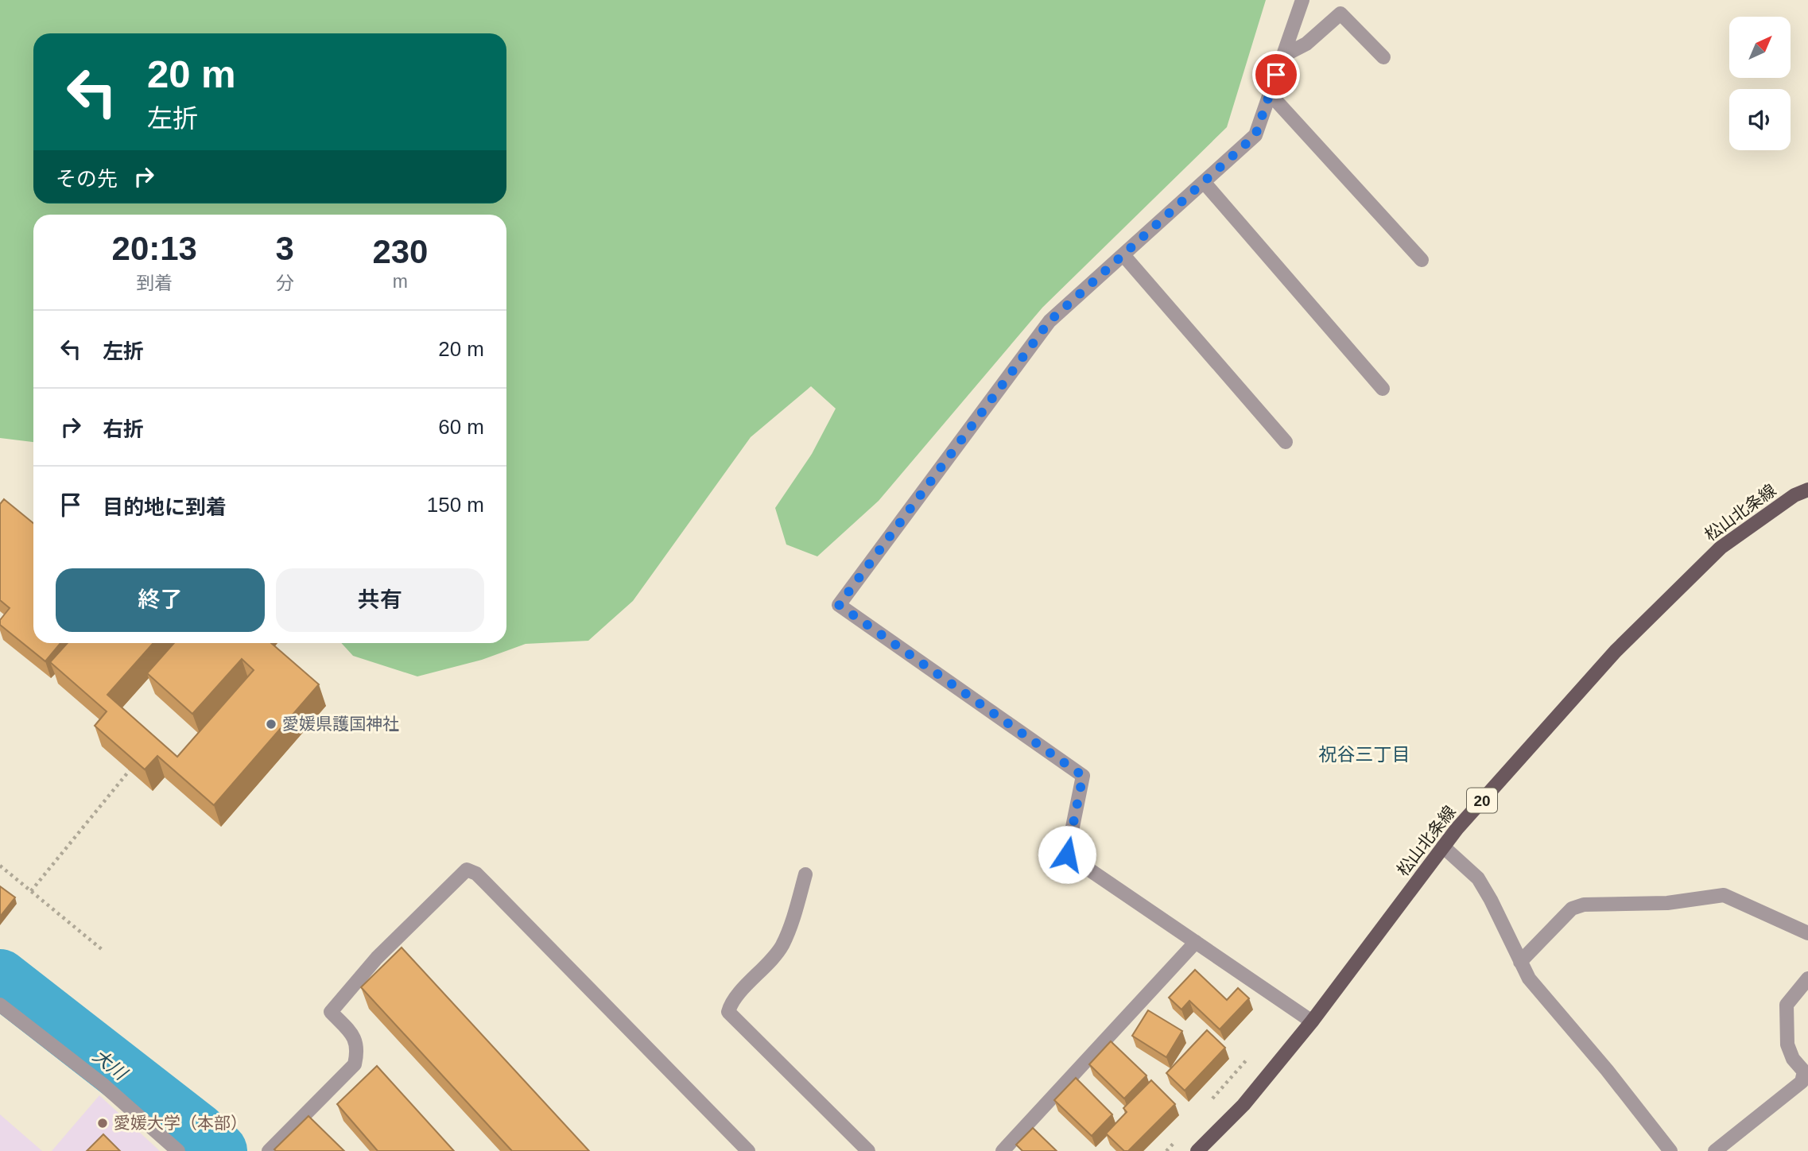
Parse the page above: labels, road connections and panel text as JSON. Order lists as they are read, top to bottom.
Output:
{
  "streets": {
    "main road": ["松山北条線", "20"]
  },
  "districts": ["祝谷三丁目"],
  "water": ["大川"],
  "places": ["愛媛県護国神社", "愛媛大学（本部）"],
  "north": "top right",
  "page": {
    "turn": ["20 m", "左折"],
    "then": "その先",
    "eta": [
      "20:13",
      "到着",
      "3",
      "分",
      "230",
      "m"
    ],
    "list": [
      {
        "name": "左折",
        "value": "20 m"
      },
      {
        "name": "右折",
        "value": "60 m"
      },
      {
        "name": "目的地に到着",
        "value": "150 m"
      }
    ],
    "buttons": ["終了", "共有"]
  }
}
